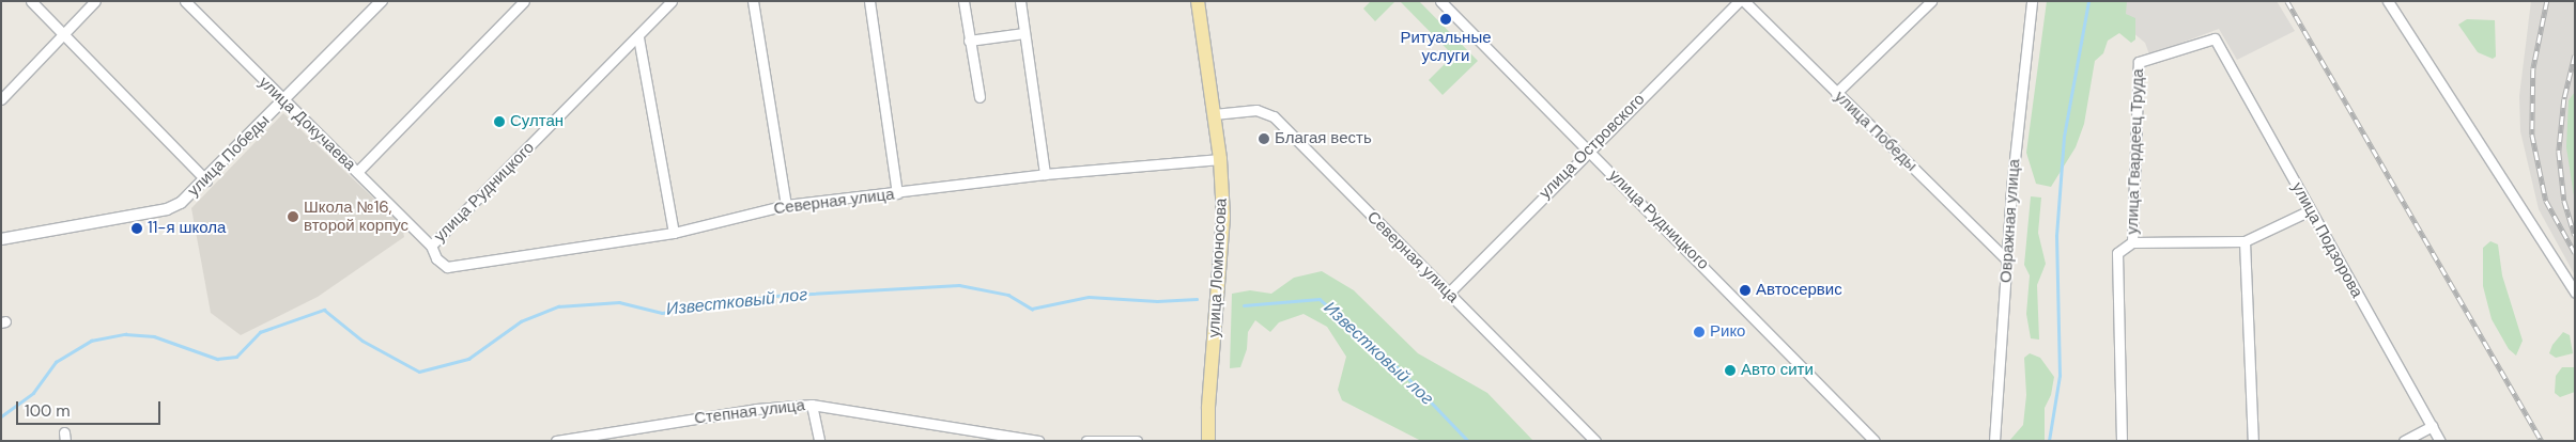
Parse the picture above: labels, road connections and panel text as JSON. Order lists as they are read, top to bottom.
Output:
{
  "streets": {
    "main road": ["улица Ломоносова"],
    "street": [
      "улица Докучаева",
      "улица Победы",
      "улица Островского",
      "улица Гвардеец Труда",
      "улица Рудницкого",
      "Северная улица",
      "Овражная улица",
      "улица Подзорова",
      "Степная улица"
    ]
  },
  "crossings": [
    ["улица Докучаева", "улица Победы"],
    ["улица Докучаева", "улица Рудницкого"],
    ["улица Докучаева", "Северная улица"],
    ["улица Победы", "Овражная улица"],
    ["улица Островского", "улица Рудницкого"],
    ["улица Островского", "Северная улица"],
    ["улица Гвардеец Труда", "улица Подзорова"],
    ["улица Рудницкого", "Северная улица"],
    ["Северная улица", "улица Ломоносова"]
  ],
  "water": ["Известковый лог"],
  "places": [
    "Ритуальные услуги",
    "Султан",
    "Благая весть",
    "Школа №16, второй корпус",
    "11-я школа",
    "Автосервис",
    "Рико",
    "Авто сити"
  ],
  "scale_bar": "100 m"
}
